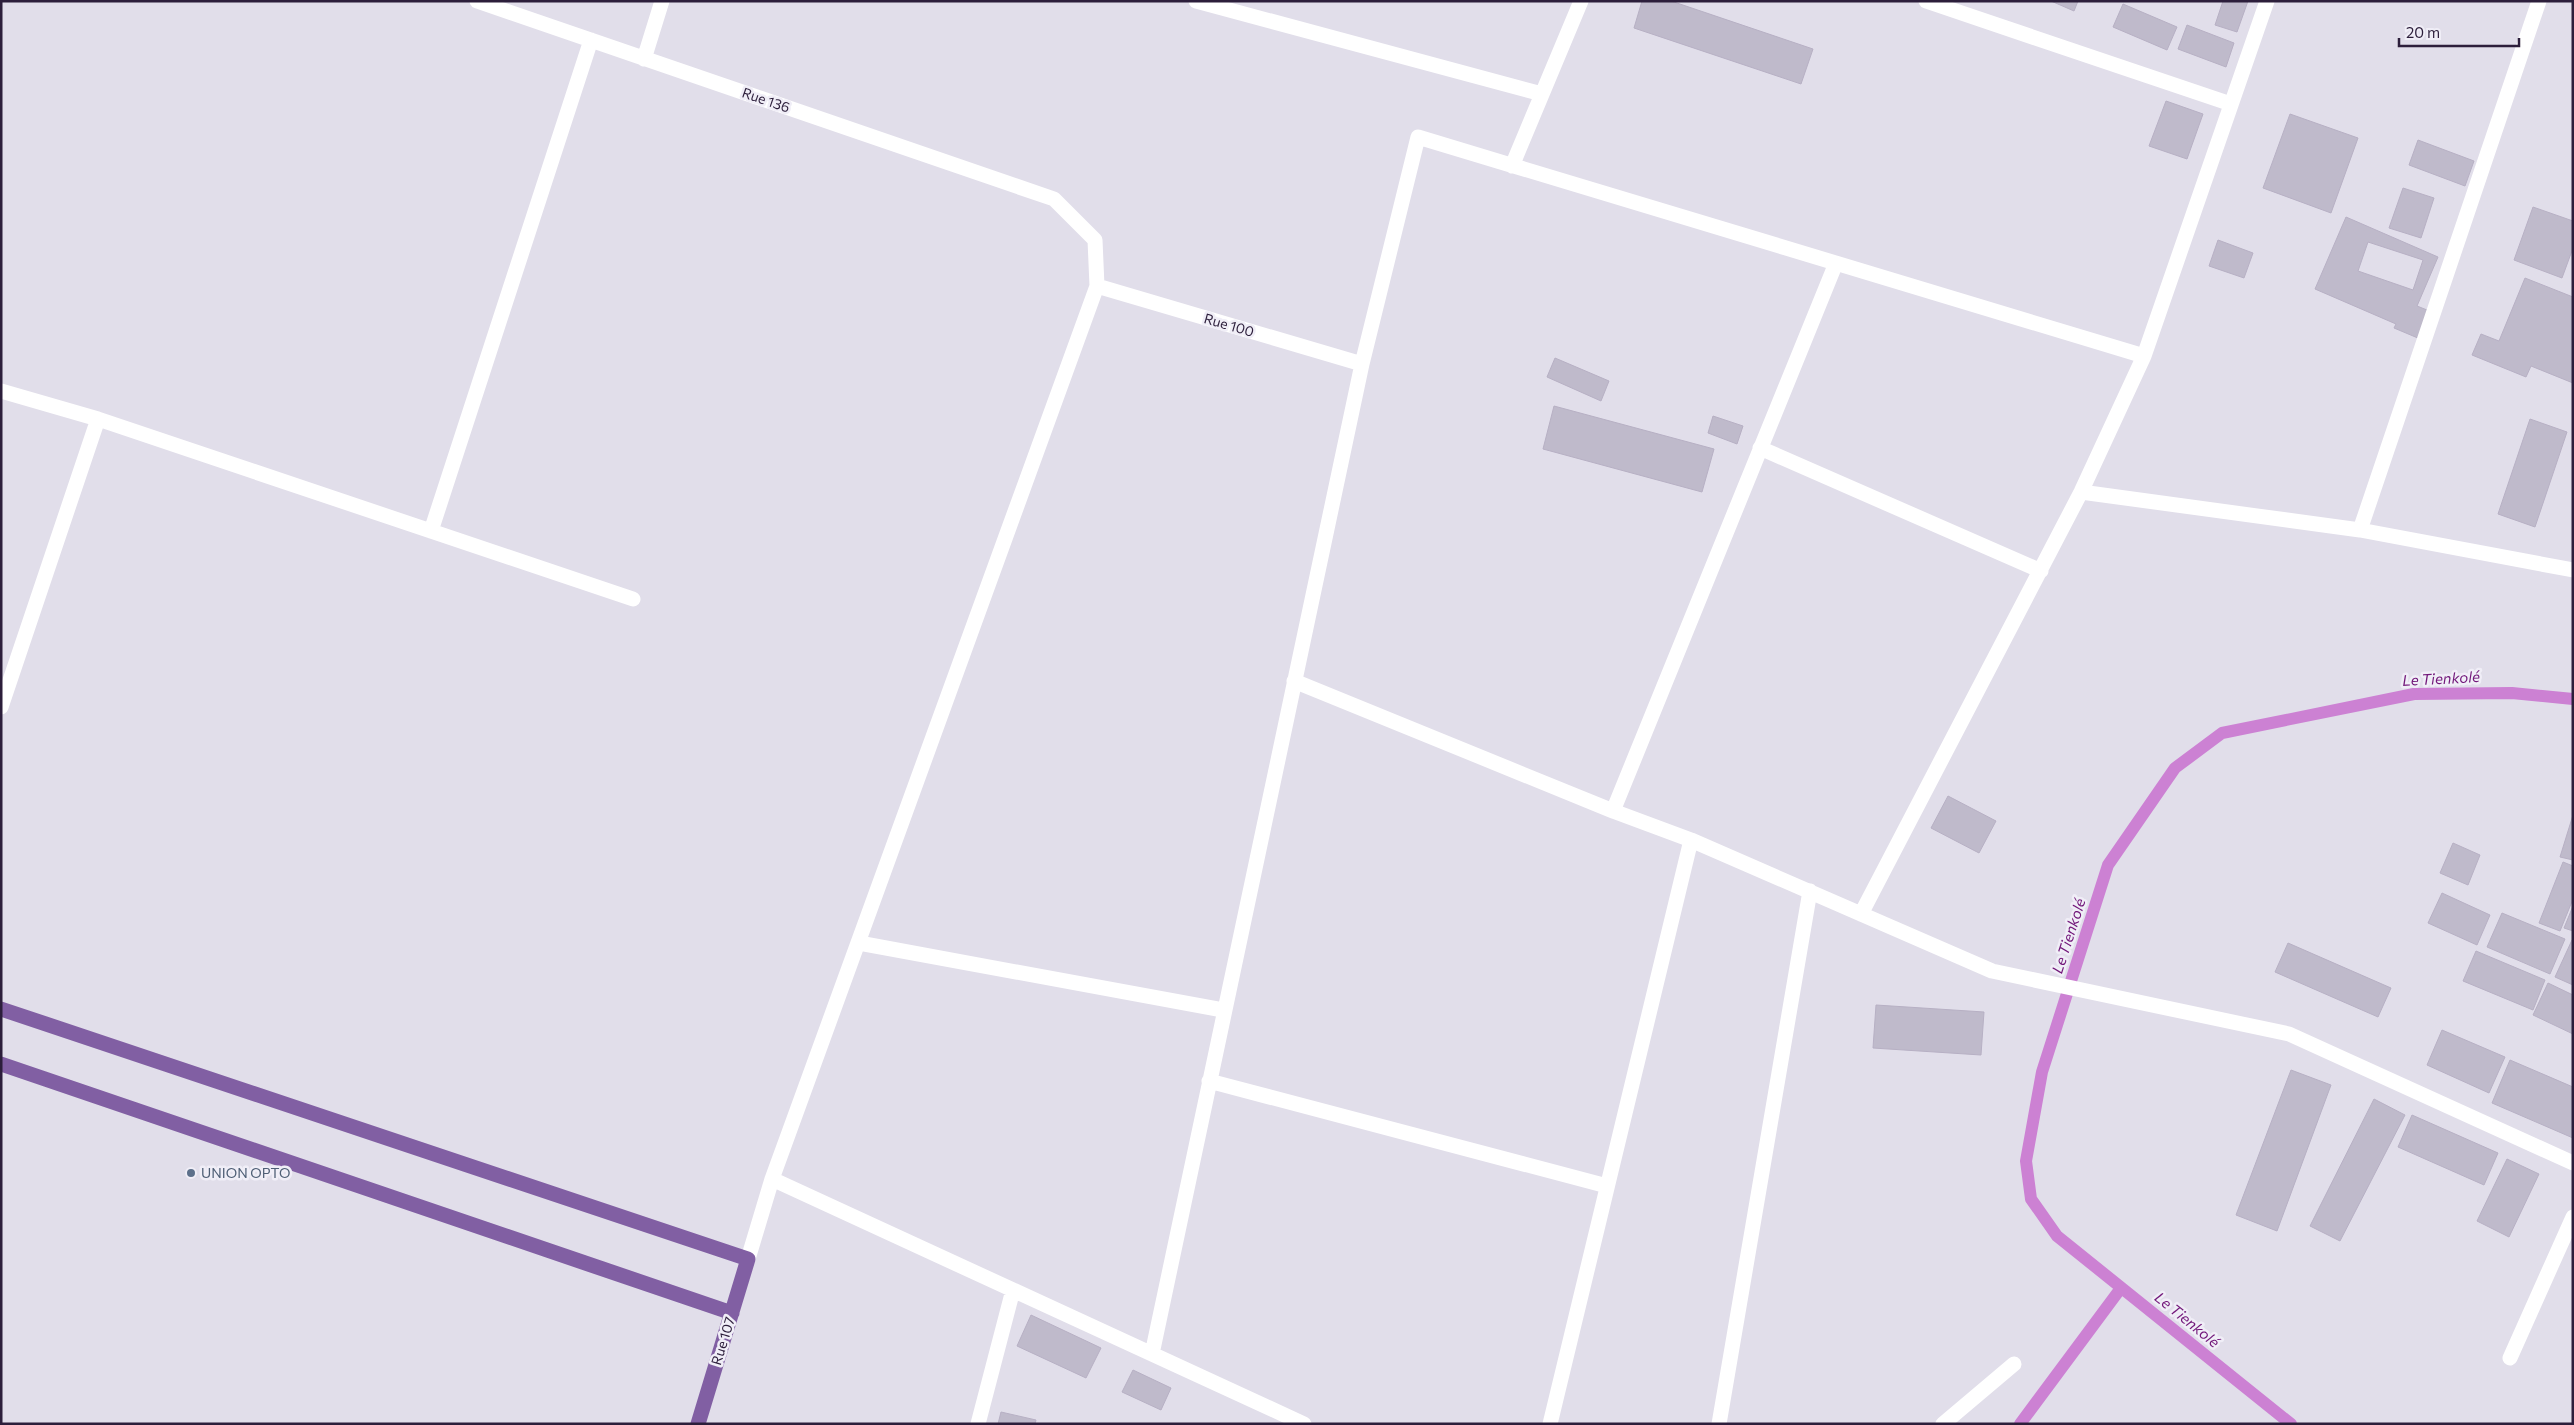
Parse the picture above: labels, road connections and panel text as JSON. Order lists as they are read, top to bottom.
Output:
{
  "streets": {
    "main road": ["Rue 107"],
    "street": ["Rue 136", "Rue 100"]
  },
  "crossings": [
    ["Rue 136", "Rue 100"]
  ],
  "water": ["Le Tienkolé"],
  "places": ["UNION OPTO"],
  "scale_bar": "20 m"
}
